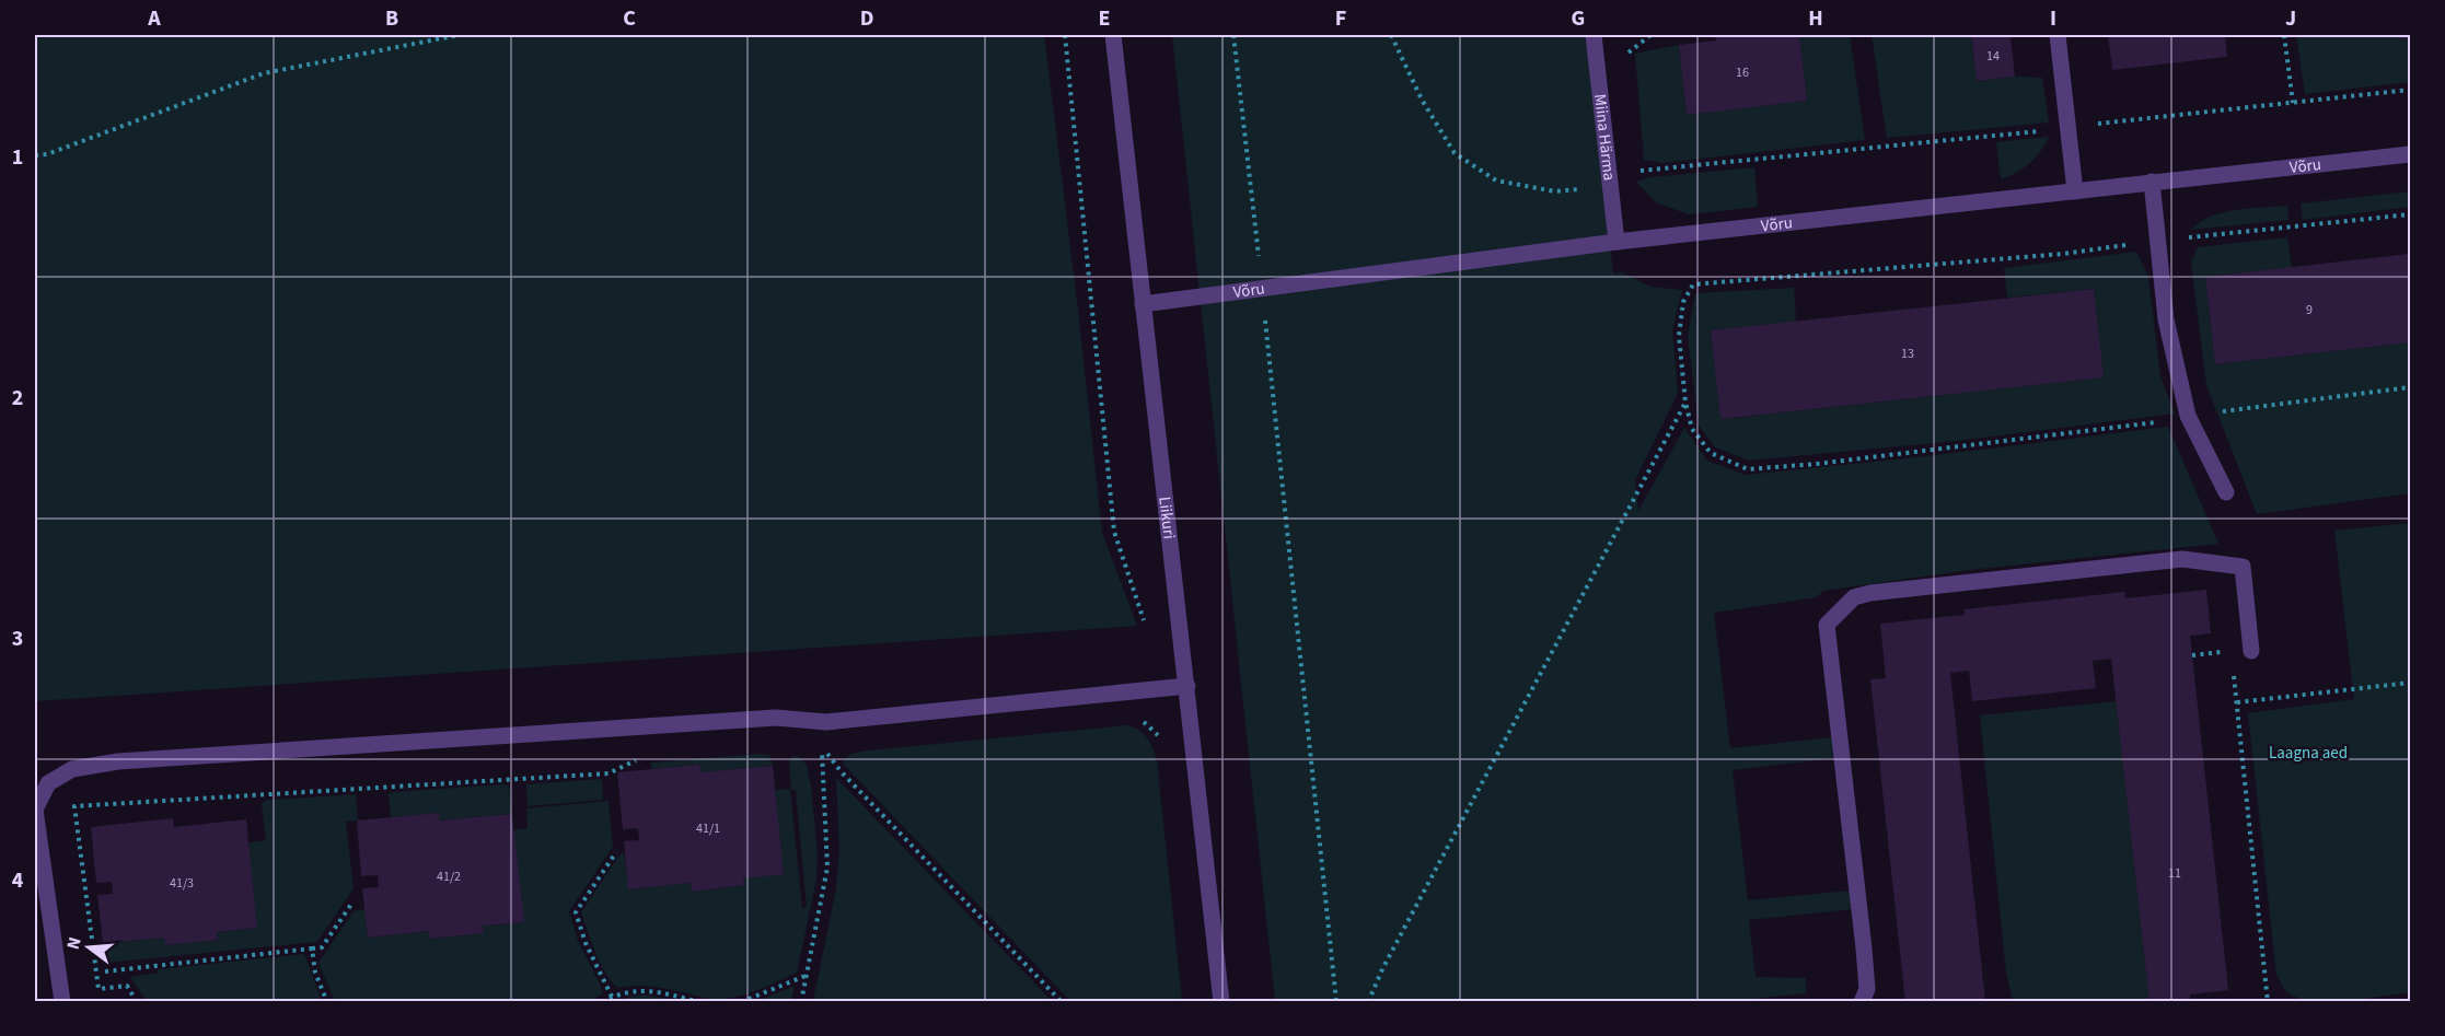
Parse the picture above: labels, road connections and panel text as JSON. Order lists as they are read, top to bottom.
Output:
{
  "streets": {
    "street": ["Miina Härma", "Võru", "Liikuri"]
  },
  "crossings": [
    ["Miina Härma", "Võru"],
    ["Võru", "Liikuri"]
  ],
  "parks": ["Laagna aed"],
  "house_numbers": [
    "14",
    "16",
    "9",
    "13",
    "41/1",
    "11",
    "41/2",
    "41/3"
  ],
  "north": "left",
  "grid": {
    "columns": [
      "A",
      "B",
      "C",
      "D",
      "E",
      "F",
      "G",
      "H",
      "I",
      "J"
    ],
    "rows": [
      "1",
      "2",
      "3",
      "4"
    ]
  }
}
